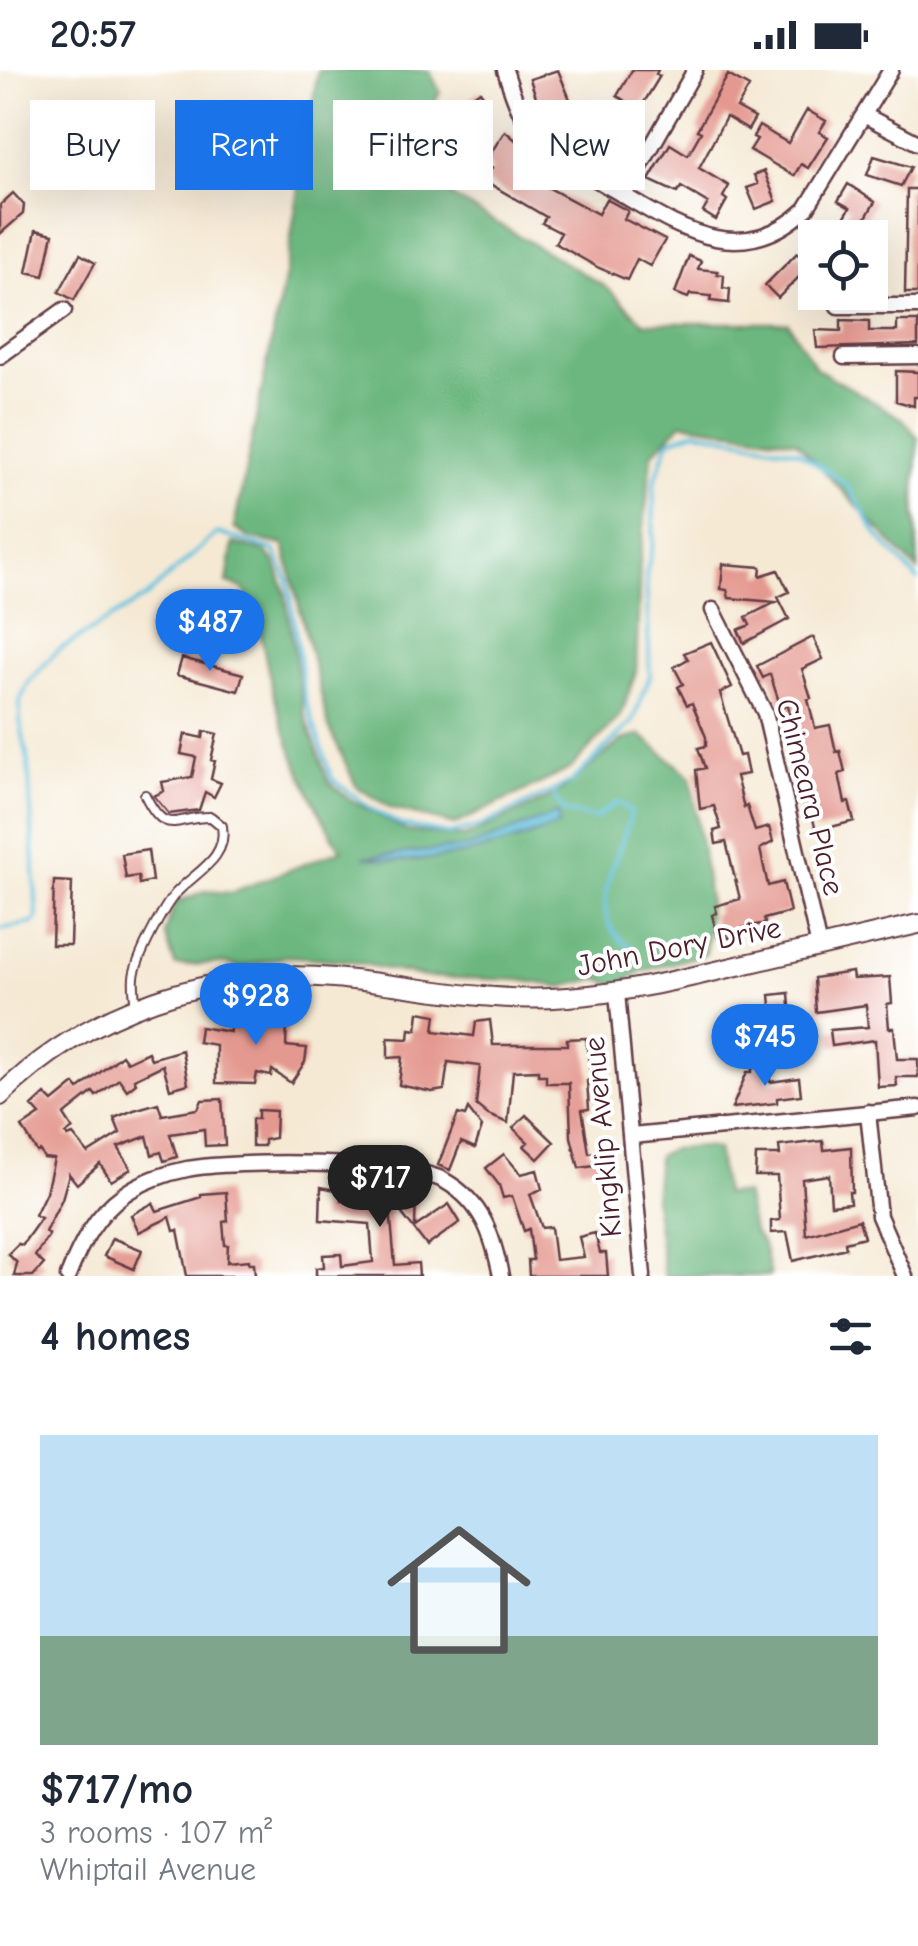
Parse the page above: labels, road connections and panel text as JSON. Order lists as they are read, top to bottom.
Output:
{
  "streets": {
    "street": ["Chimeara Place", "John Dory Drive", "Kingklip Avenue"]
  },
  "crossings": [
    ["Chimeara Place", "John Dory Drive"],
    ["John Dory Drive", "Kingklip Avenue"]
  ],
  "page": {
    "status": "20:57",
    "chip": [
      "Buy",
      "Rent",
      "Filters",
      "New"
    ],
    "price": [
      "$487",
      "$928",
      "$745",
      "$717"
    ],
    "heading": "4 homes",
    "list": [
      {
        "name": "$717/mo",
        "note": "3 rooms · 107 m² · Whiptail Avenue"
      }
    ]
  }
}
